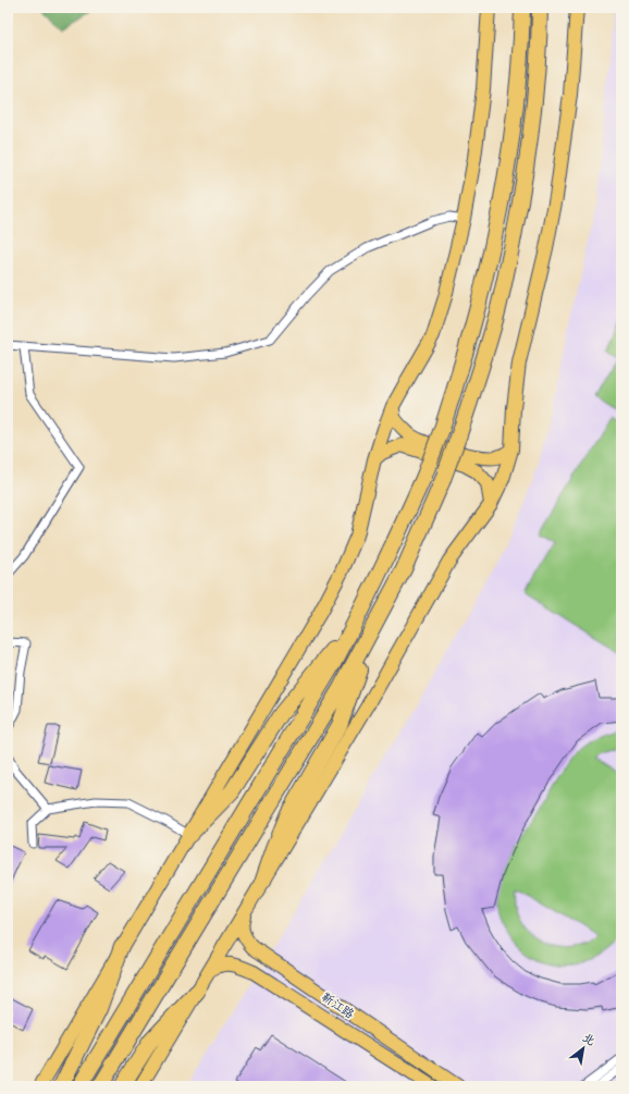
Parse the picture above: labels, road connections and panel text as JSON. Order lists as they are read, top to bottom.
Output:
{
  "streets": {
    "main road": ["靳江路"]
  },
  "north": "top right"
}
